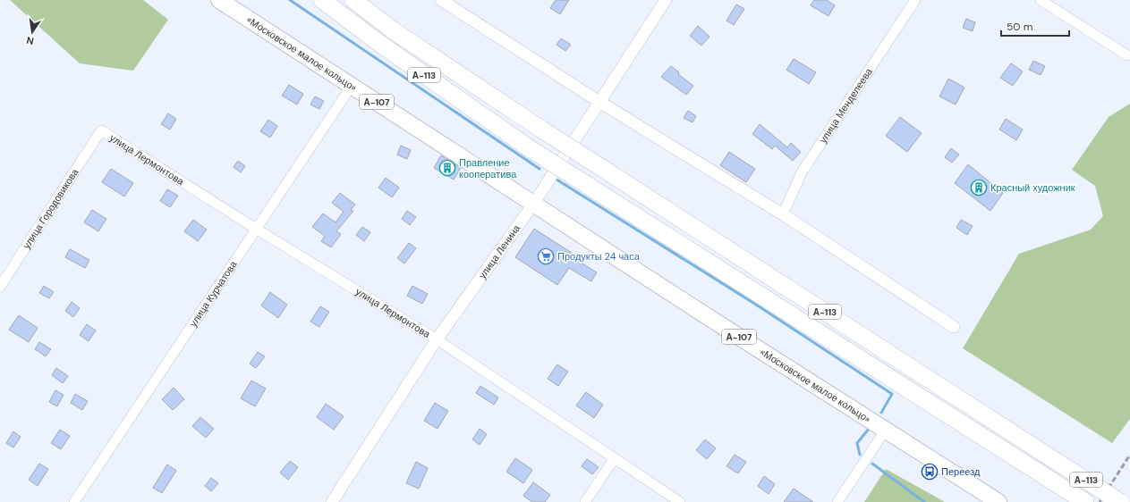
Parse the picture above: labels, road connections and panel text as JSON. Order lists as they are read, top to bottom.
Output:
{
  "streets": {
    "highway": ["«Московское малое кольцо»", "А-113", "А-107"],
    "street": [
      "улица Менделеева",
      "улица Лермонтова",
      "улица Городовикова",
      "улица Ленина",
      "улица Курчатова"
    ]
  },
  "crossings": [
    ["«Московское малое кольцо»", "улица Ленина"],
    ["«Московское малое кольцо»", "улица Курчатова"],
    ["улица Лермонтова", "улица Городовикова"],
    ["улица Лермонтова", "улица Ленина"],
    ["улица Лермонтова", "улица Курчатова"]
  ],
  "places": {
    "building": ["Правление кооператива", "Красный художник"],
    "supermarket": ["Продукты 24 часа"],
    "bus stop": ["Переезд"]
  },
  "scale_bar": "50 m",
  "north": "bottom"
}
